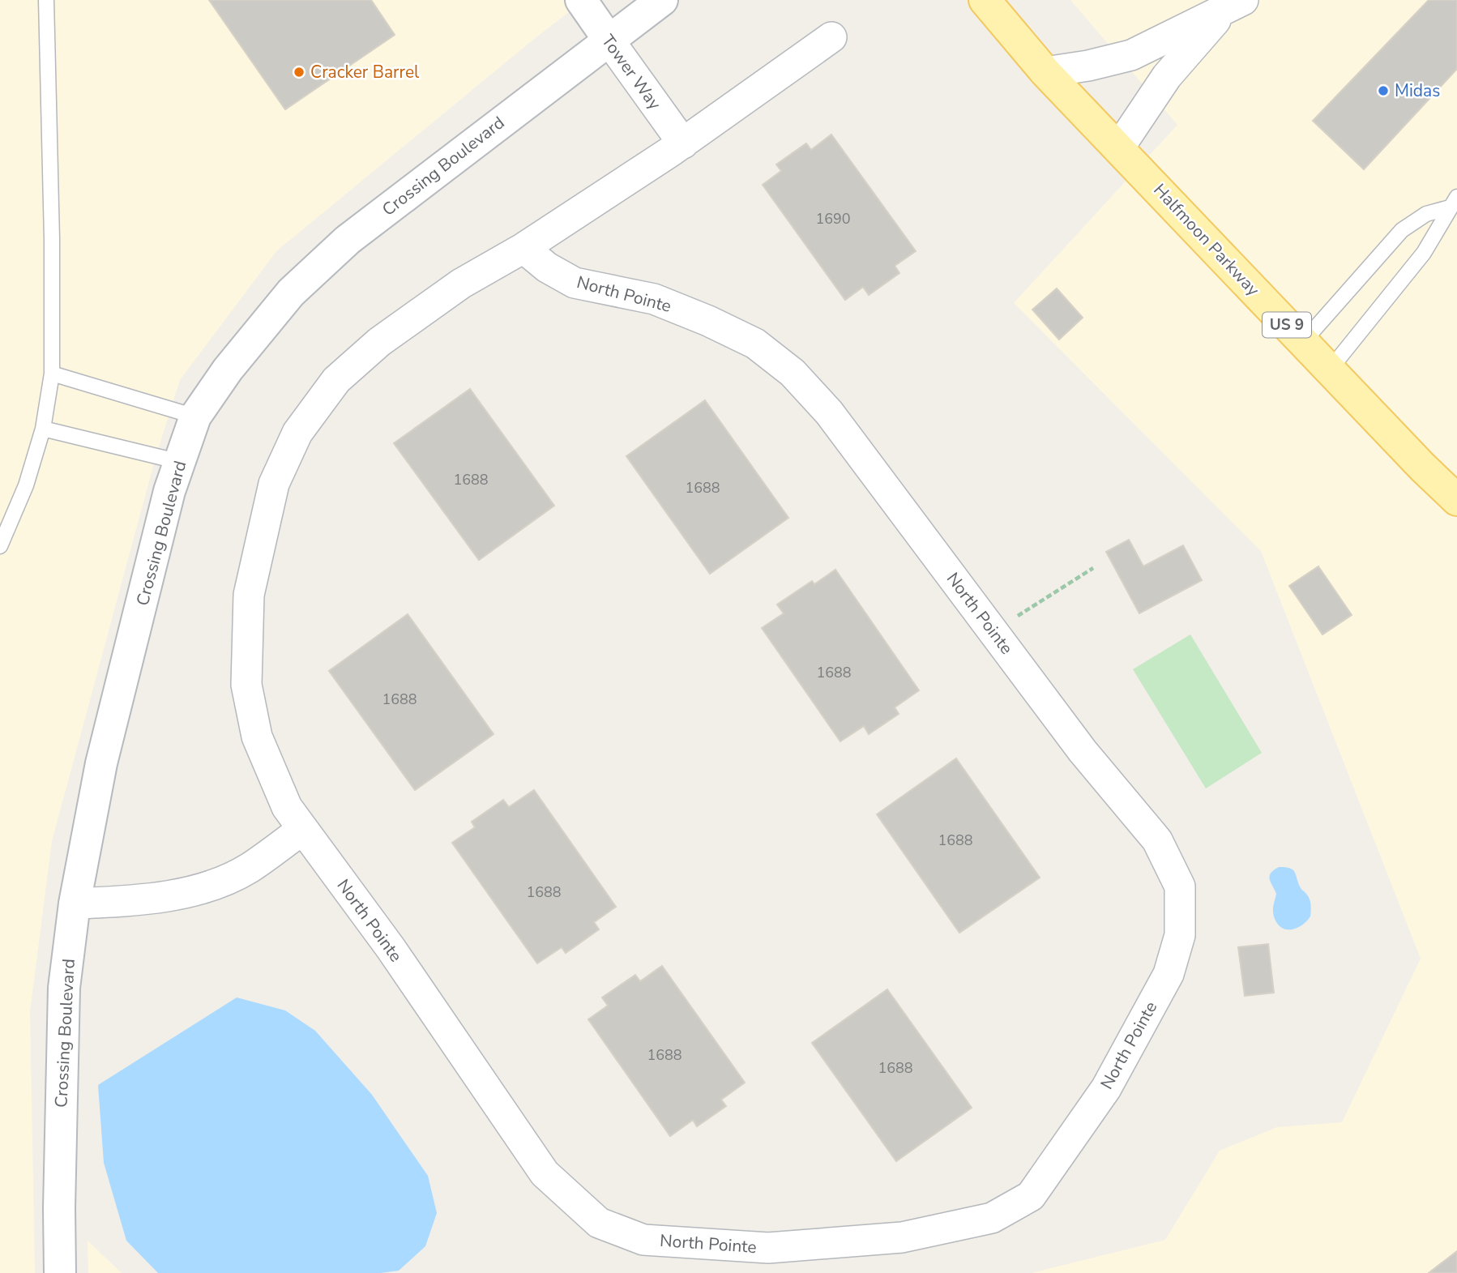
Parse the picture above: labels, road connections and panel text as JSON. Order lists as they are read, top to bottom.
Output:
{
  "streets": {
    "main road": ["Halfmoon Parkway", "US 9"],
    "street": ["Tower Way", "Crossing Boulevard", "North Pointe"]
  },
  "crossings": [
    ["Tower Way", "Crossing Boulevard"],
    ["Tower Way", "North Pointe"]
  ],
  "places": ["Cracker Barrel", "Midas"],
  "house_numbers": [
    "1690",
    "1688",
    "1688",
    "1688",
    "1688",
    "1688",
    "1688",
    "1688",
    "1688"
  ]
}
